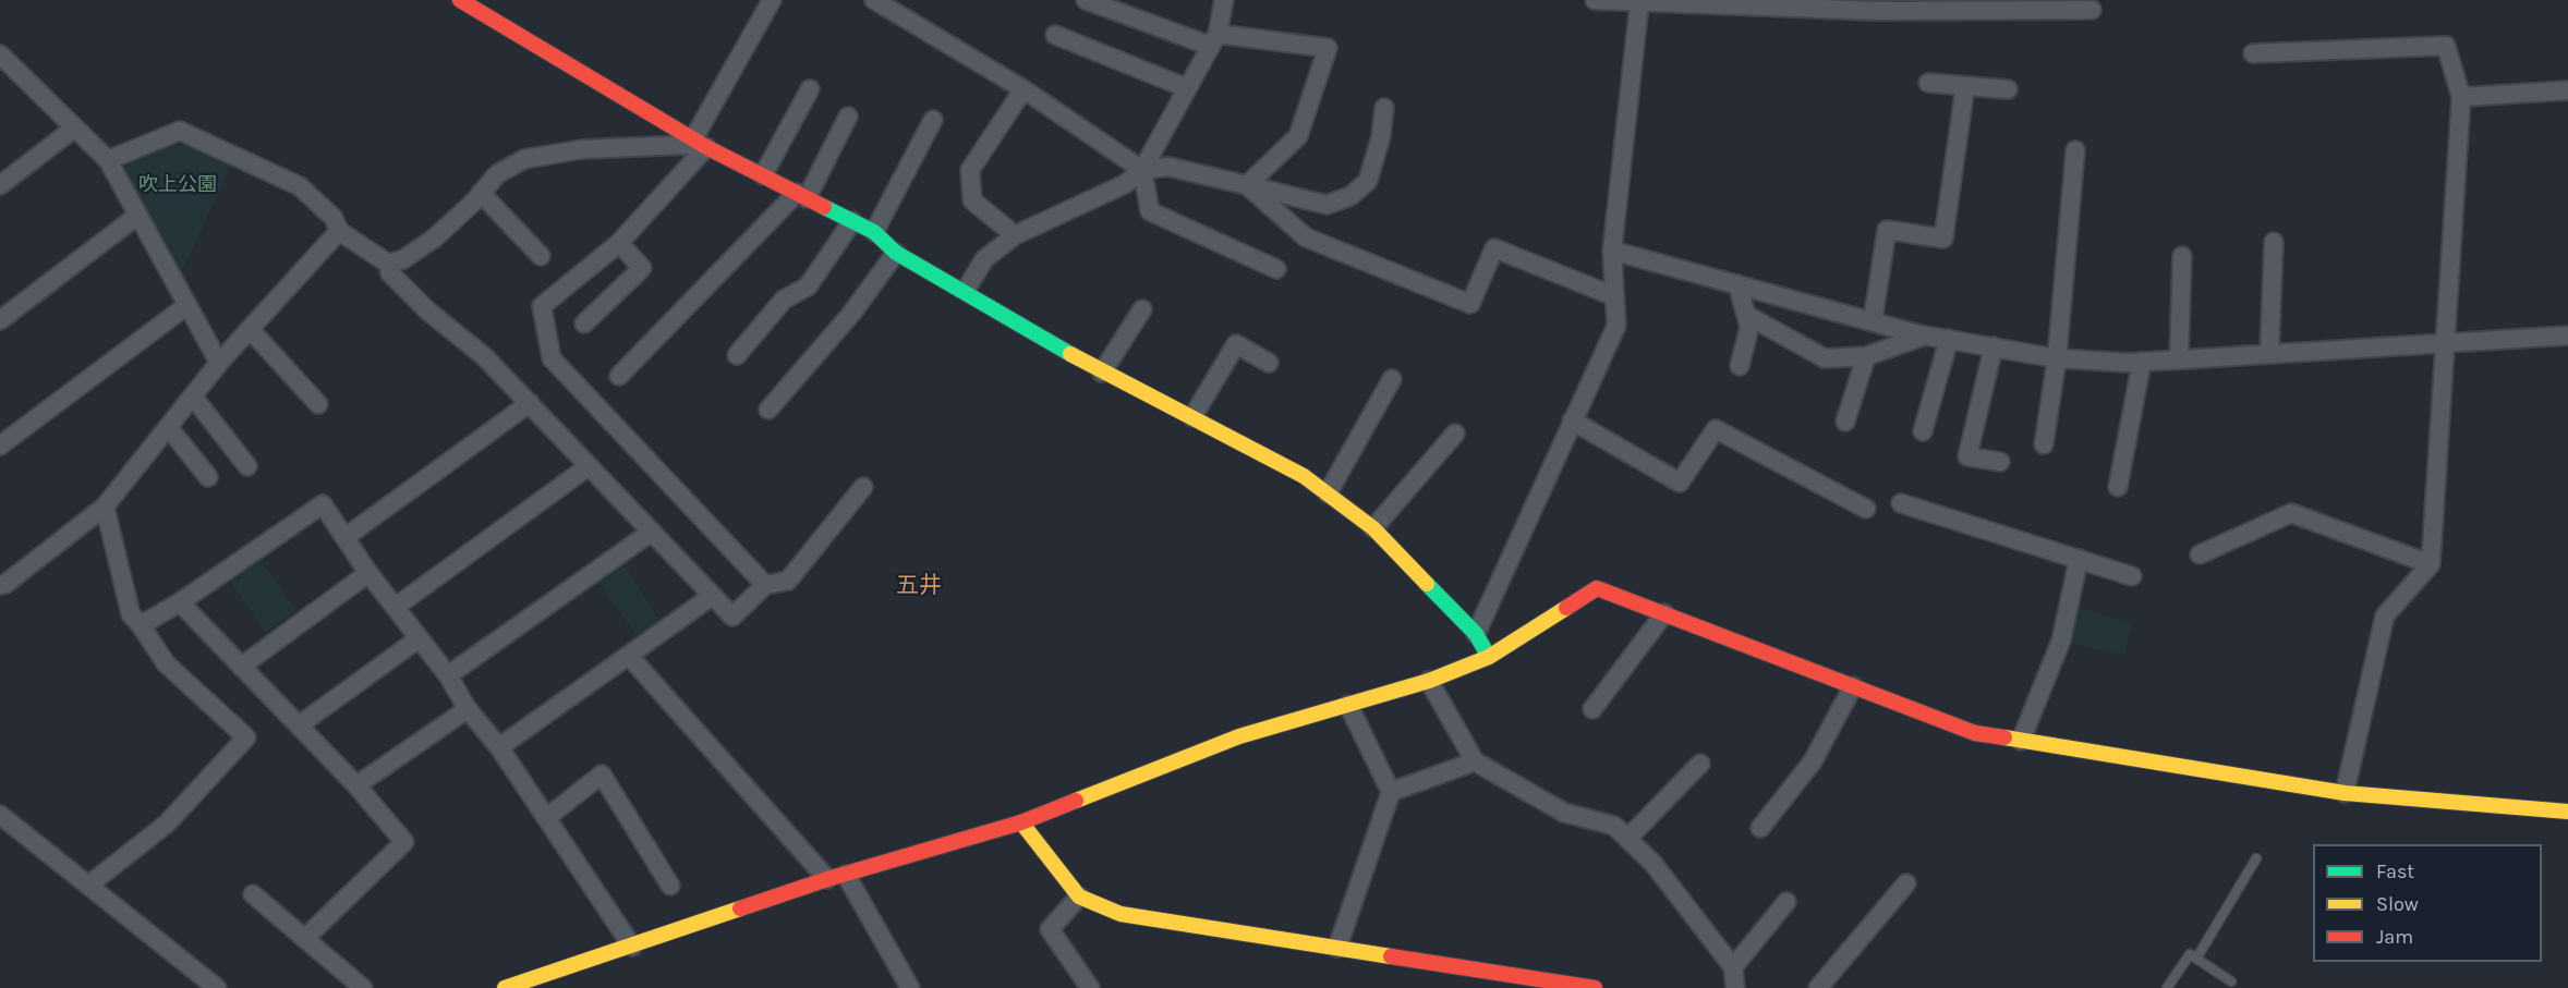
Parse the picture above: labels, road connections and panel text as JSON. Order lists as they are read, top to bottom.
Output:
{
  "districts": ["五井"],
  "parks": ["吹上公園"],
  "legend": ["Fast", "Slow", "Jam"]
}
